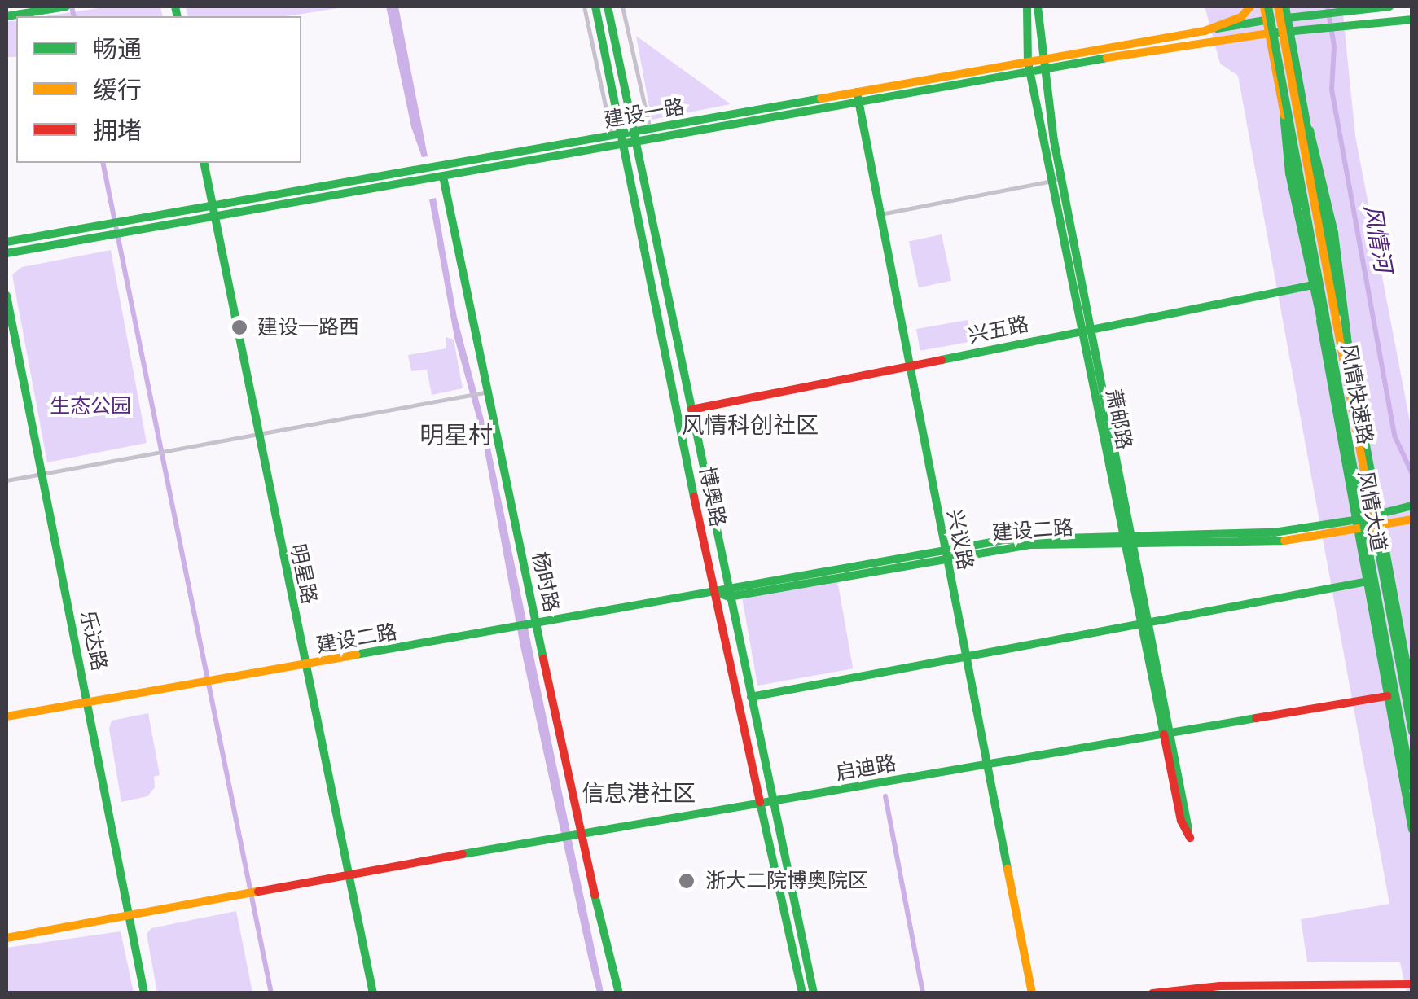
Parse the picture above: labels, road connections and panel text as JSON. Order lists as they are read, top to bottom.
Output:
{
  "streets": {
    "main road": [
      "建设一路",
      "兴五路",
      "风情快速路",
      "博奥路",
      "风情大道",
      "建设二路",
      "兴议路",
      "明星路",
      "杨时路",
      "乐达路",
      "启迪路"
    ]
  },
  "crossings": [
    ["建设一路", "博奥路"],
    ["建设一路", "风情大道"],
    ["建设一路", "兴议路"],
    ["建设一路", "明星路"],
    ["建设一路", "杨时路"],
    ["兴五路", "博奥路"],
    ["兴五路", "风情大道"],
    ["兴五路", "兴议路"],
    ["风情快速路", "风情大道"],
    ["博奥路", "建设二路"],
    ["博奥路", "启迪路"],
    ["风情大道", "建设二路"],
    ["风情大道", "启迪路"],
    ["建设二路", "兴议路"],
    ["建设二路", "明星路"],
    ["建设二路", "杨时路"],
    ["建设二路", "乐达路"],
    ["兴议路", "启迪路"],
    ["明星路", "启迪路"],
    ["杨时路", "启迪路"],
    ["乐达路", "启迪路"]
  ],
  "districts": ["风情科创社区", "明星村", "信息港社区"],
  "water": ["风情河"],
  "parks": ["生态公园"],
  "places": ["建设一路西", "浙大二院博奥院区"],
  "legend": ["畅通", "缓行", "拥堵"]
}
